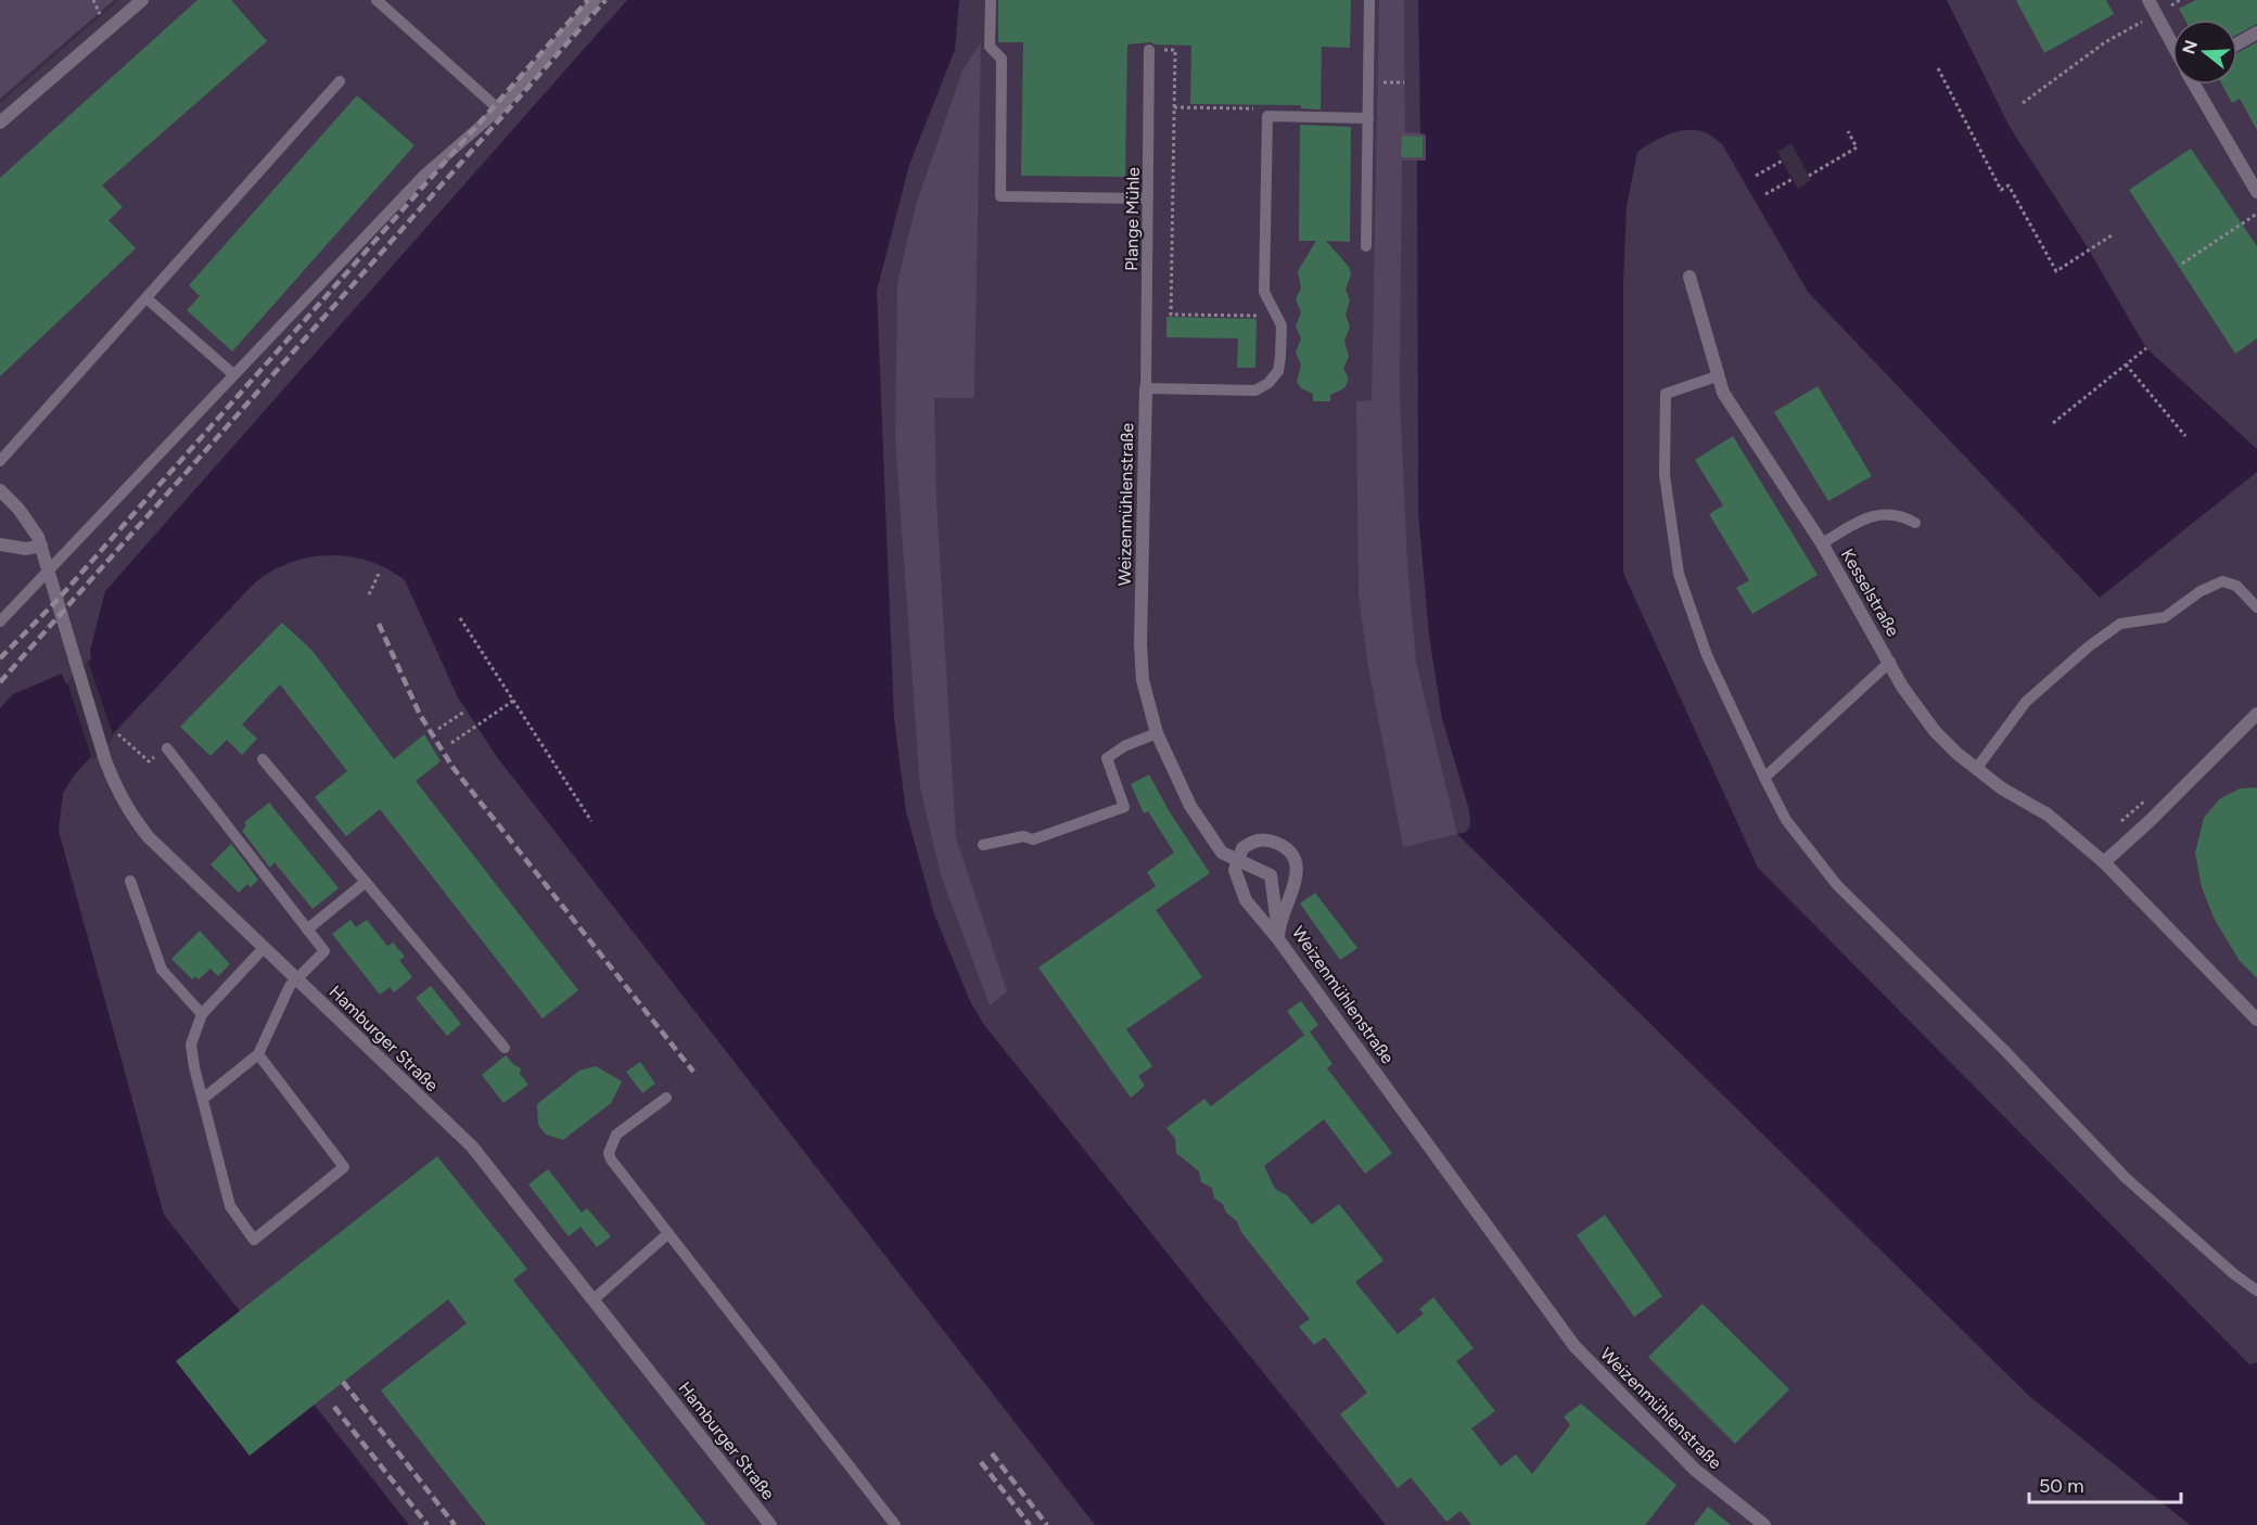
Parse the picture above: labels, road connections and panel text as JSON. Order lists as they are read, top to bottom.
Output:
{
  "streets": {
    "street": ["Weizenmühlenstraße", "Kesselstraße", "Hamburger Straße"],
    "lane": ["Plange Mühle"]
  },
  "crossings": [
    ["Plange Mühle", "Weizenmühlenstraße"]
  ],
  "scale_bar": "50 m",
  "north": "left"
}
